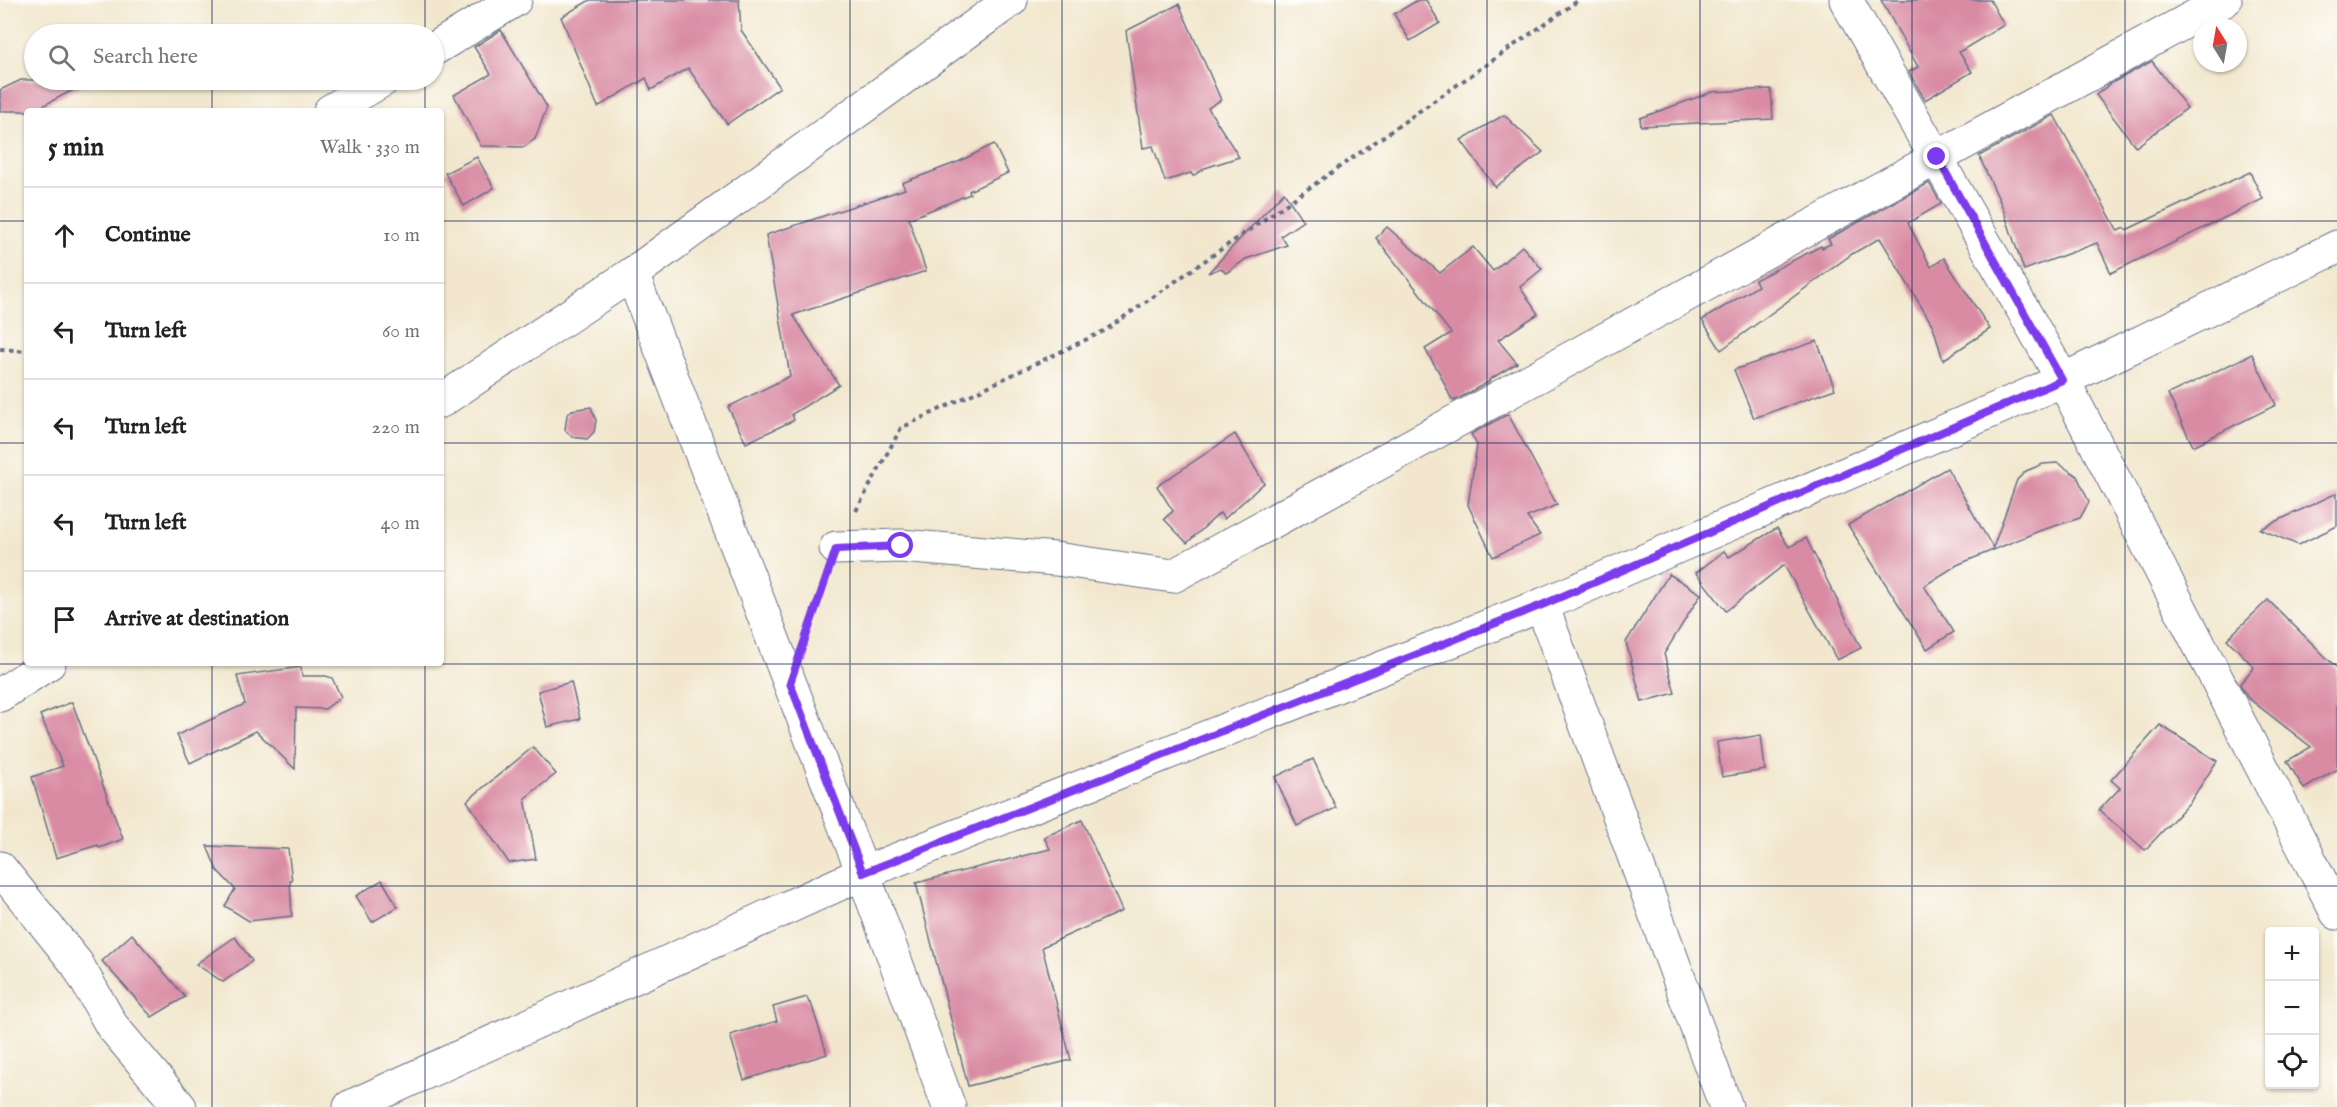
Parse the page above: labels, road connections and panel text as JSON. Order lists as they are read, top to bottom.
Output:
{
  "north": "top",
  "page": {
    "search": "Search here",
    "heading": ["5 min", "Walk · 330 m"],
    "list": [
      ["Continue", "10 m"],
      ["Turn left", "60 m"],
      ["Turn left", "220 m"],
      ["Turn left", "40 m"],
      "Arrive at destination"
    ],
    "map_buttons": ["+", "−"]
  }
}
